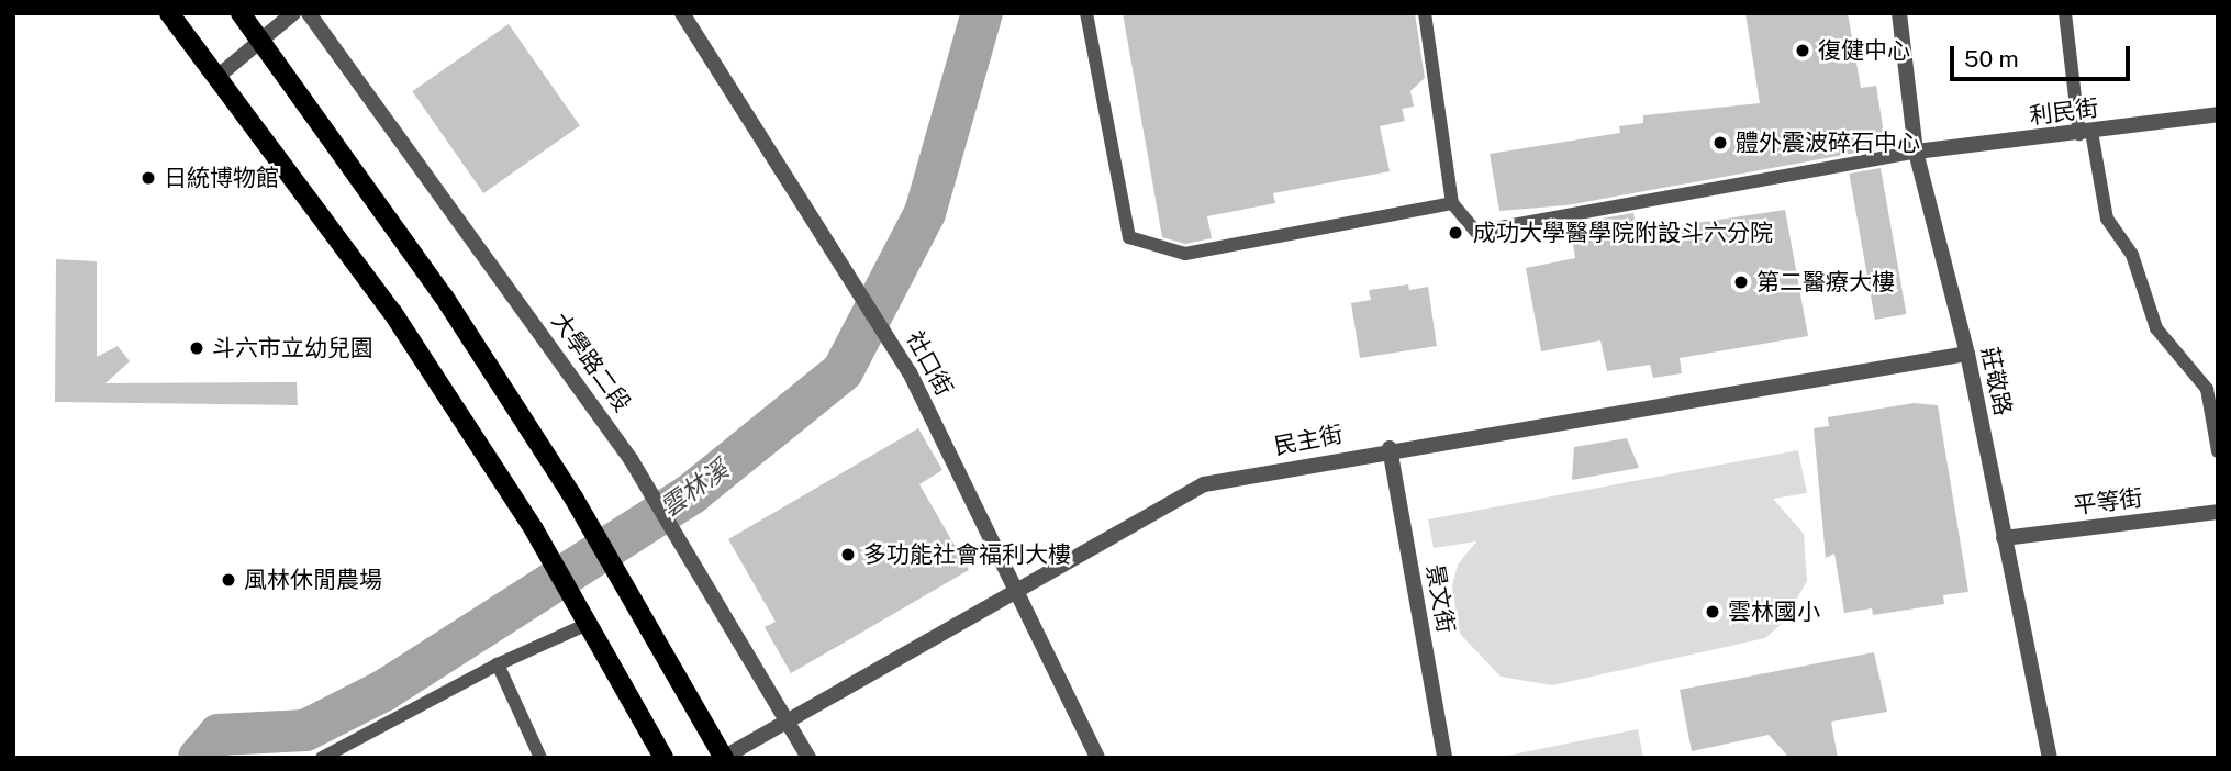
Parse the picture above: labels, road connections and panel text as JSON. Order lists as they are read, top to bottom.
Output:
{
  "streets": {
    "street": [
      "利民街",
      "大學路二段",
      "社口街",
      "莊敬路",
      "民主街",
      "平等街",
      "景文街"
    ]
  },
  "crossings": [
    ["利民街", "莊敬路"],
    ["大學路二段", "民主街"],
    ["社口街", "民主街"],
    ["莊敬路", "民主街"],
    ["莊敬路", "平等街"],
    ["民主街", "景文街"]
  ],
  "water": ["雲林溪"],
  "places": [
    "復健中心",
    "體外震波碎石中心",
    "日統博物館",
    "成功大學醫學院附設斗六分院",
    "第二醫療大樓",
    "斗六市立幼兒園",
    "多功能社會福利大樓",
    "風林休閒農場",
    "雲林國小"
  ],
  "scale_bar": "50 m"
}
